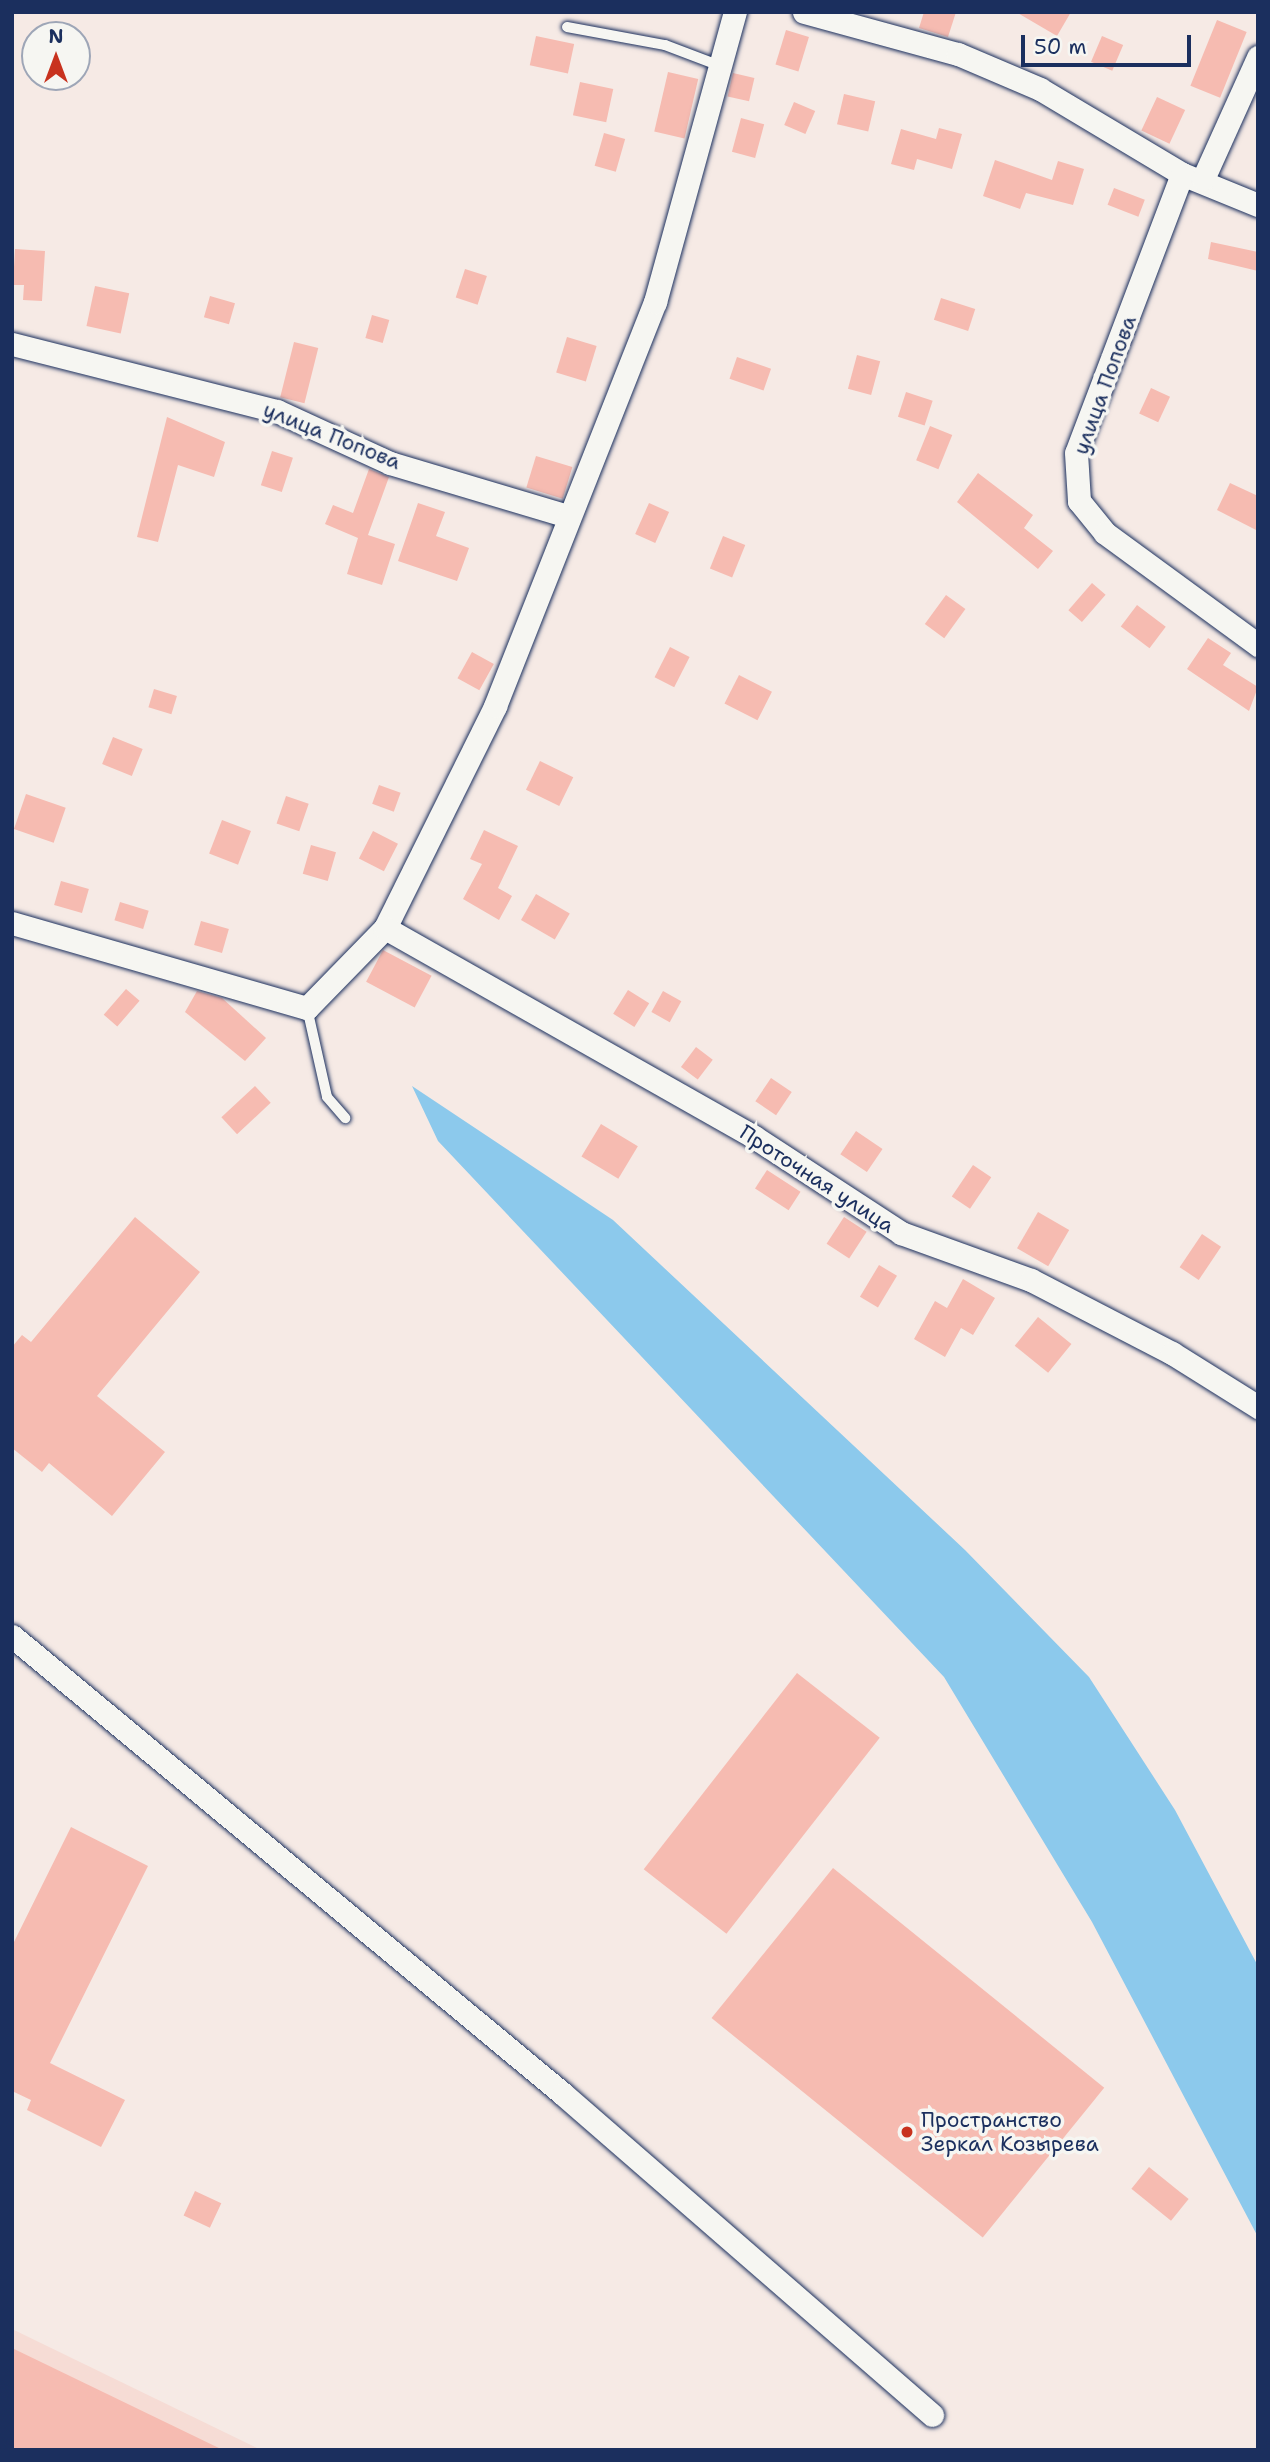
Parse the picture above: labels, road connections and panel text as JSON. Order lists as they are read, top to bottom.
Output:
{
  "streets": {
    "street": ["улица Попова", "Проточная улица"]
  },
  "places": ["Пространство Зеркал Козырева"],
  "scale_bar": "50 m",
  "north": "top"
}
